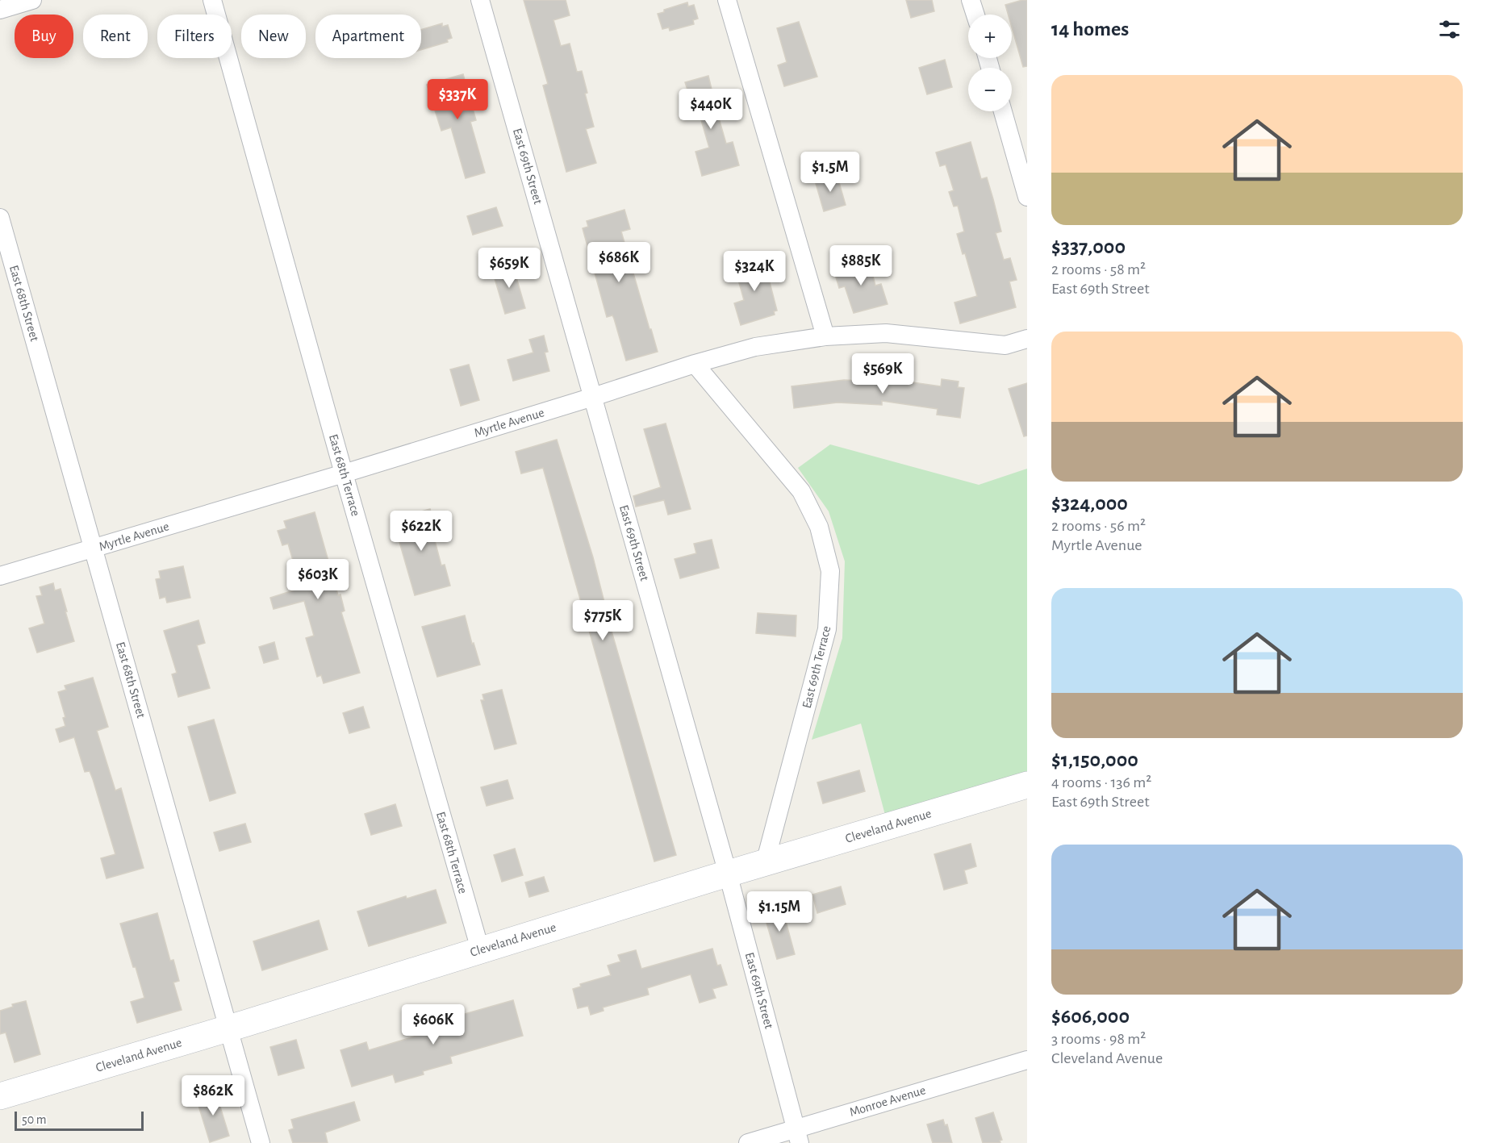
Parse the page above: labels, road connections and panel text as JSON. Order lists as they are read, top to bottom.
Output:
{
  "streets": {
    "main road": ["Cleveland Avenue"],
    "street": [
      "East 69th Street",
      "East 68th Street",
      "Myrtle Avenue",
      "East 68th Terrace",
      "East 69th Terrace",
      "Monroe Avenue"
    ]
  },
  "crossings": [
    ["East 69th Street", "Myrtle Avenue"],
    ["East 69th Street", "Cleveland Avenue"],
    ["East 69th Street", "Monroe Avenue"],
    ["East 68th Street", "Myrtle Avenue"],
    ["East 68th Street", "Cleveland Avenue"],
    ["Myrtle Avenue", "East 68th Terrace"],
    ["Myrtle Avenue", "East 69th Terrace"],
    ["East 68th Terrace", "Cleveland Avenue"],
    ["East 69th Terrace", "Cleveland Avenue"]
  ],
  "scale_bar": "50 m",
  "page": {
    "heading": "14 homes",
    "map_buttons": ["+", "−"],
    "chip": [
      "Buy",
      "Rent",
      "Filters",
      "New",
      "Apartment"
    ],
    "list": [
      {
        "name": "$337,000",
        "note": "2 rooms · 58 m² · East 69th Street"
      },
      {
        "name": "$324,000",
        "note": "2 rooms · 56 m² · Myrtle Avenue"
      },
      {
        "name": "$1,150,000",
        "note": "4 rooms · 136 m² · East 69th Street"
      },
      {
        "name": "$606,000",
        "note": "3 rooms · 98 m² · Cleveland Avenue"
      }
    ],
    "price": [
      "$337K",
      "$440K",
      "$1.5M",
      "$686K",
      "$885K",
      "$659K",
      "$324K",
      "$569K",
      "$622K",
      "$603K",
      "$775K",
      "$1.15M",
      "$606K",
      "$862K"
    ],
    "scale": "50 m"
  }
}
